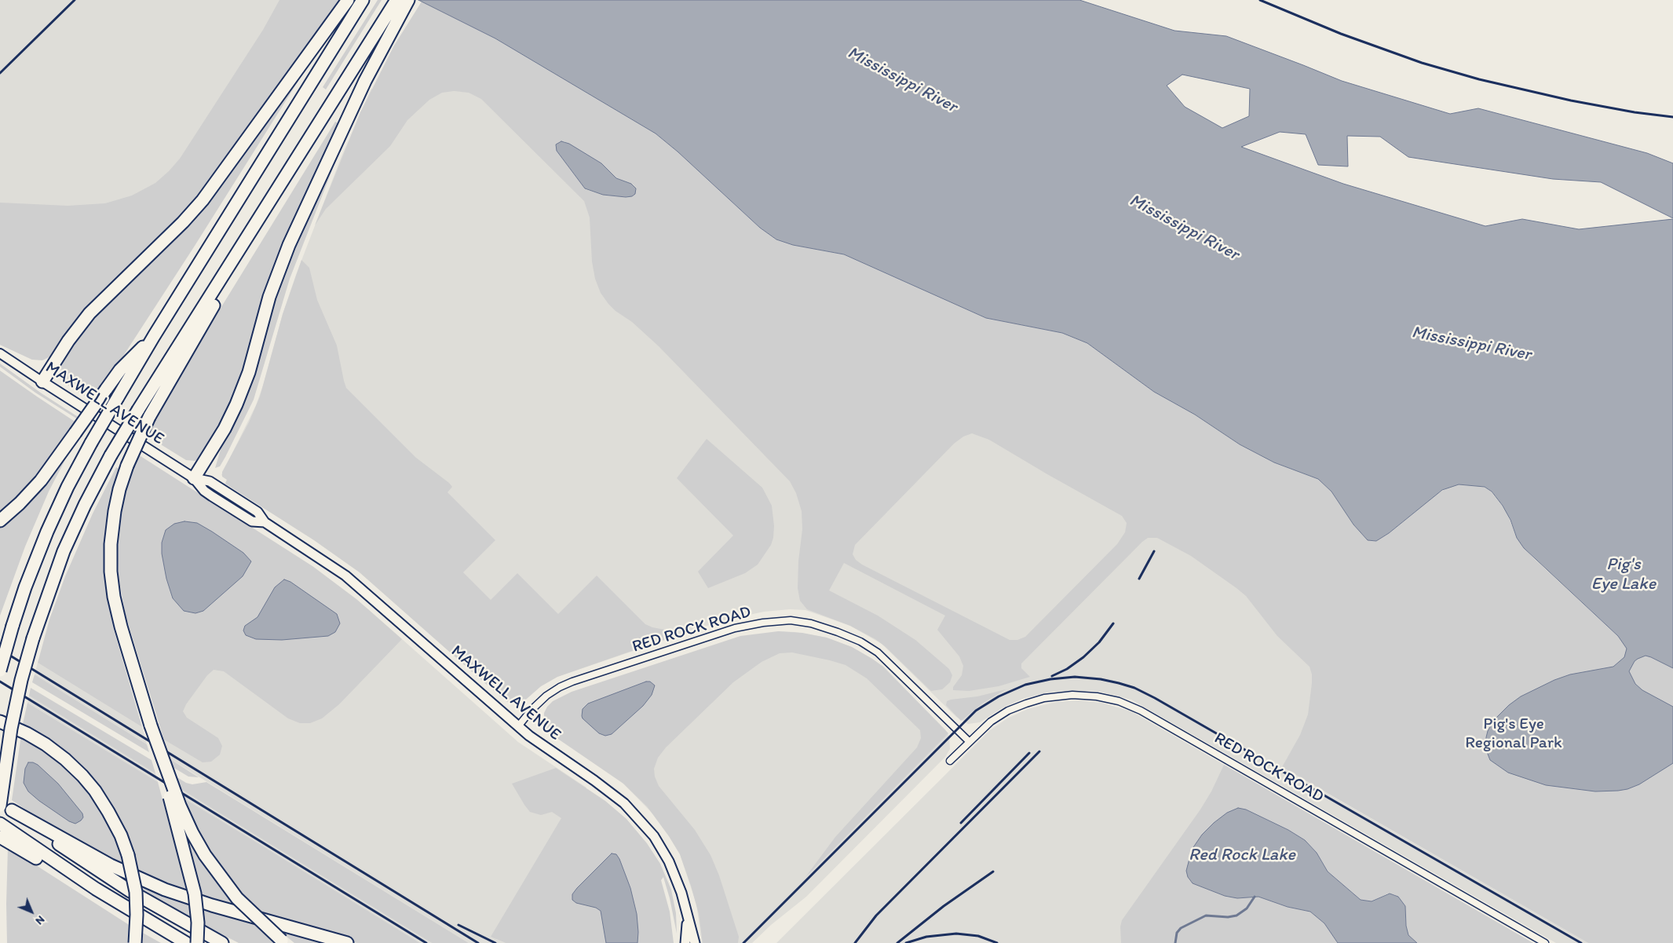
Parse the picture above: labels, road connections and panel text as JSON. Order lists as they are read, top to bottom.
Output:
{
  "streets": {
    "main road": ["MAXWELL AVENUE"],
    "street": ["RED ROCK ROAD"]
  },
  "crossings": [
    ["MAXWELL AVENUE", "RED ROCK ROAD"]
  ],
  "water": ["Mississippi River", "Pig's Eye Lake", "Red Rock Lake"],
  "parks": ["Pig's Eye Regional Park"],
  "north": "bottom right"
}
